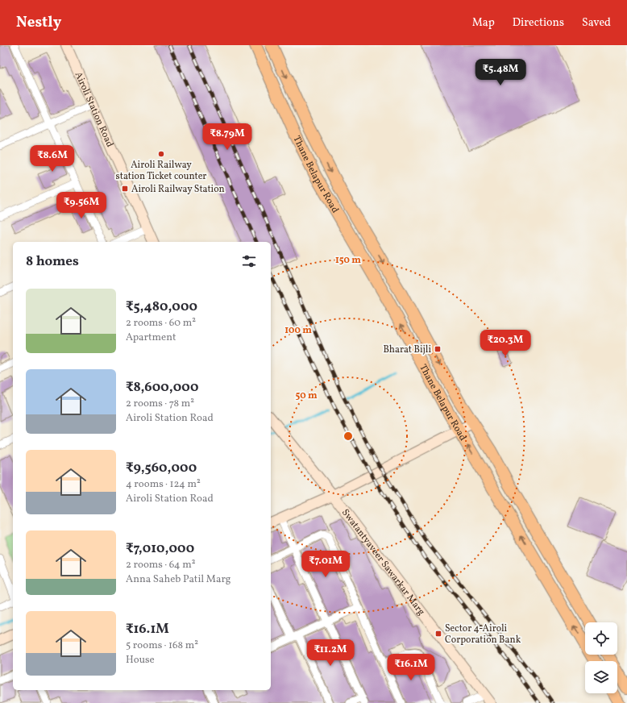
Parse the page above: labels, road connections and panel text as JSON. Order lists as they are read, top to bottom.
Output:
{
  "streets": {
    "main road": ["Airoli Station Road", "Thane Belapur Road", "Swatantyaveer Sawarkar Marg"]
  },
  "places": {
    "other": ["Airoli Railway station Ticket counter"],
    "transit": ["Airoli Railway Station", "Bharat Bijli", "Sector 4-Airoli Corporation Bank"]
  },
  "page": {
    "header": "Nestly",
    "nav": ["Map", "Directions", "Saved"],
    "price": [
      "₹5.48M",
      "₹8.79M",
      "₹8.6M",
      "₹9.56M",
      "₹20.3M",
      "₹7.01M",
      "₹11.2M",
      "₹16.1M"
    ],
    "heading": "8 homes",
    "list": [
      {
        "name": "₹5,480,000",
        "note": "2 rooms · 60 m² · Apartment"
      },
      {
        "name": "₹8,600,000",
        "note": "2 rooms · 78 m² · Airoli Station Road"
      },
      {
        "name": "₹9,560,000",
        "note": "4 rooms · 124 m² · Airoli Station Road"
      },
      {
        "name": "₹7,010,000",
        "note": "2 rooms · 64 m² · Anna Saheb Patil Marg"
      },
      {
        "name": "₹16.1M",
        "note": "5 rooms · 168 m² · House"
      }
    ]
  },
  "rings": ["150 m", "100 m", "50 m"]
}
